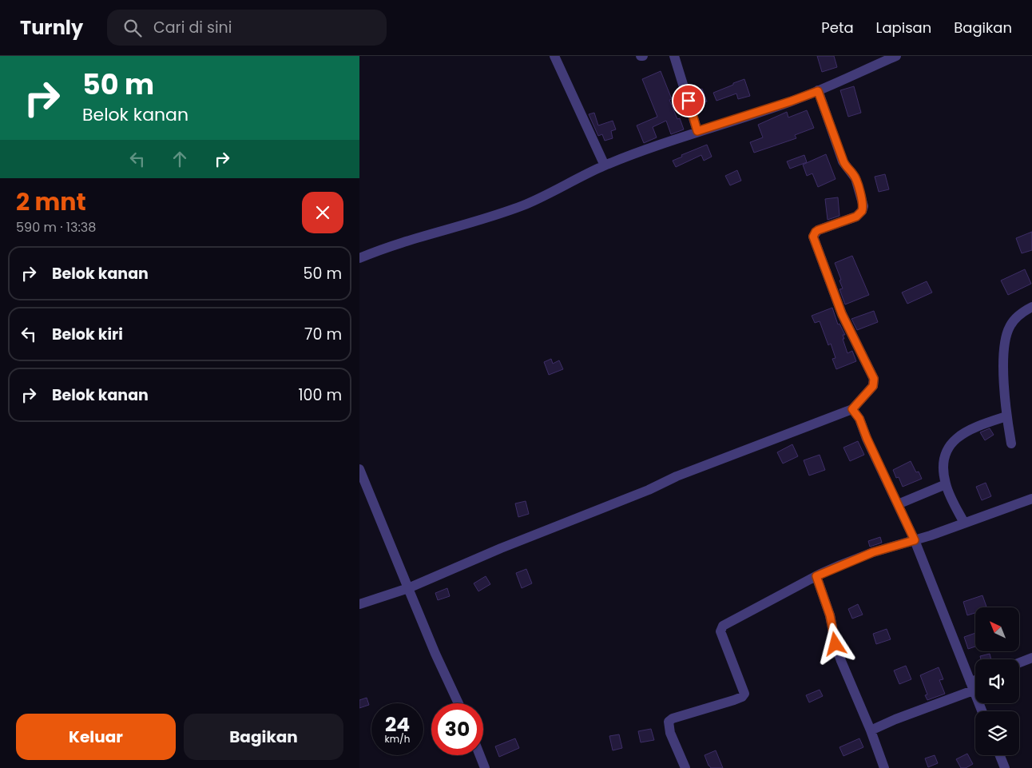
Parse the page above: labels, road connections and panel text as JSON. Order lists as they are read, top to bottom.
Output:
{
  "north": "top left",
  "page": {
    "header": "Turnly",
    "search": "Cari di sini",
    "nav": ["Peta", "Lapisan", "Bagikan"],
    "turn": ["50 m", "Belok kanan"],
    "heading": ["2 mnt", "590 m · 13:38"],
    "list": [
      {
        "name": "Belok kanan",
        "value": "50 m"
      },
      {
        "name": "Belok kiri",
        "value": "70 m"
      },
      {
        "name": "Belok kanan",
        "value": "100 m"
      }
    ],
    "speed": "24 km/h",
    "limit": "30",
    "buttons": ["Keluar", "Bagikan"]
  }
}
